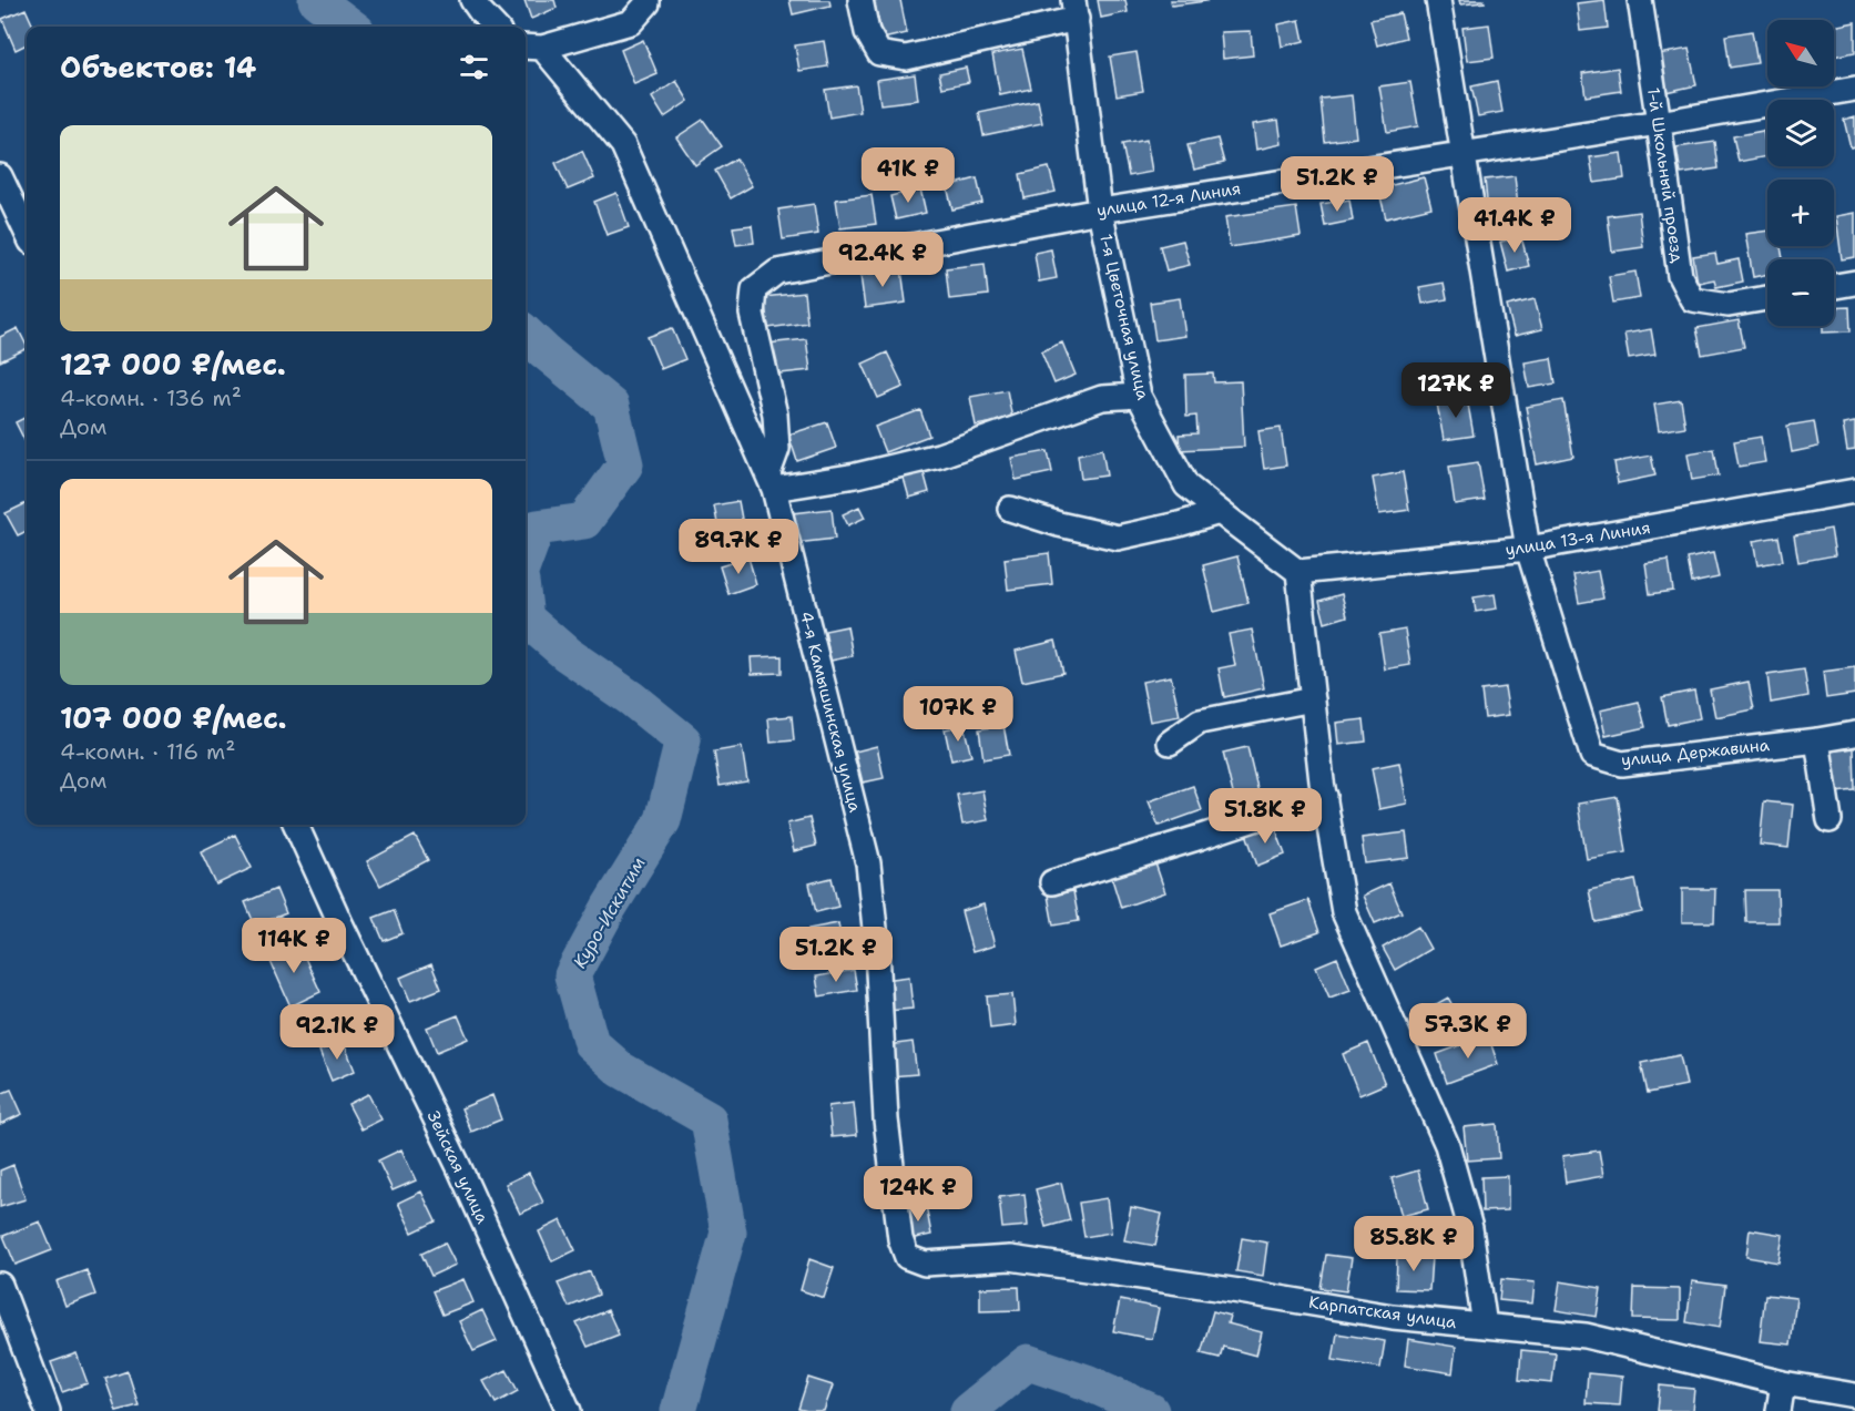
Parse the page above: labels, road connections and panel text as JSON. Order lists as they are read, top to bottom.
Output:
{
  "streets": {
    "street": [
      "1-й Школьный проезд",
      "улица 12-я Линия",
      "1-я Цветочная улица",
      "улица 13-я Линия",
      "4-я Камышинская улица",
      "улица Державина",
      "Зейская улица",
      "Карпатская улица"
    ]
  },
  "crossings": [
    ["1-й Школьный проезд", "улица 12-я Линия"],
    ["улица 12-я Линия", "1-я Цветочная улица"],
    ["улица 12-я Линия", "4-я Камышинская улица"],
    ["1-я Цветочная улица", "улица 13-я Линия"],
    ["улица 13-я Линия", "улица Державина"],
    ["4-я Камышинская улица", "Карпатская улица"]
  ],
  "water": ["Куро-Искитим"],
  "north": "top left",
  "page": {
    "map_buttons": ["+", "−"],
    "heading": "Объектов: 14",
    "list": [
      {
        "name": "127 000 ₽/мес.",
        "note": "4-комн. · 136 m² · Дом"
      },
      {
        "name": "107 000 ₽/мес.",
        "note": "4-комн. · 116 m² · Дом"
      }
    ],
    "price": [
      "41K ₽",
      "51.2K ₽",
      "41.4K ₽",
      "92.4K ₽",
      "127K ₽",
      "89.7K ₽",
      "107K ₽",
      "51.8K ₽",
      "114K ₽",
      "51.2K ₽",
      "57.3K ₽",
      "92.1K ₽",
      "124K ₽",
      "85.8K ₽"
    ]
  }
}
